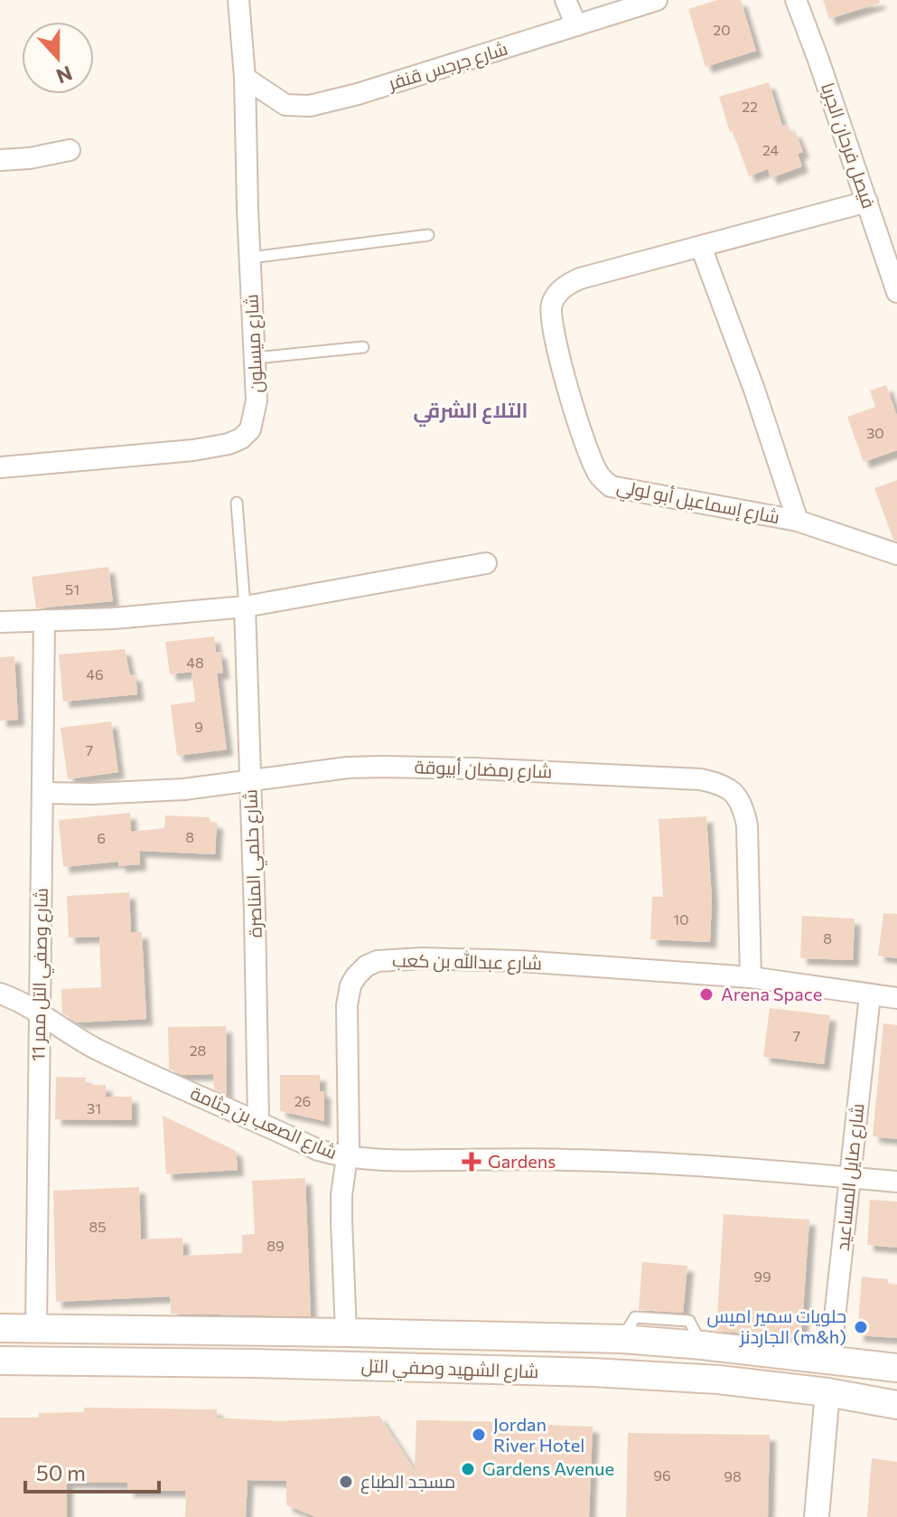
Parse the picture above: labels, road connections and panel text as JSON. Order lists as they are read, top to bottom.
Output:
{
  "streets": {
    "main road": ["شارع الشهيد وصفي التل"],
    "street": [
      "شارع جرجس قنفر",
      "فيصل فرحان الجربا",
      "شارع ميسلون",
      "شارع إسماعيل أبو لولي",
      "شارع رمضان أبيوقة",
      "شارع حلمي المناصرة",
      "شارع عبدالله بن كعب",
      "شارع وصفي التل ممر 11",
      "شارع الصعب بن جثامة",
      "شارع صايل المساعيد"
    ]
  },
  "crossings": [
    ["شارع جرجس قنفر", "شارع ميسلون"],
    ["فيصل فرحان الجربا", "شارع إسماعيل أبو لولي"],
    ["شارع رمضان أبيوقة", "شارع حلمي المناصرة"],
    ["شارع رمضان أبيوقة", "شارع عبدالله بن كعب"],
    ["شارع رمضان أبيوقة", "شارع وصفي التل ممر 11"],
    ["شارع حلمي المناصرة", "شارع الصعب بن جثامة"],
    ["شارع عبدالله بن كعب", "شارع الصعب بن جثامة"],
    ["شارع عبدالله بن كعب", "شارع صايل المساعيد"],
    ["شارع عبدالله بن كعب", "شارع الشهيد وصفي التل"],
    ["شارع وصفي التل ممر 11", "شارع الصعب بن جثامة"],
    ["شارع وصفي التل ممر 11", "شارع الشهيد وصفي التل"],
    ["شارع الصعب بن جثامة", "شارع صايل المساعيد"],
    ["شارع صايل المساعيد", "شارع الشهيد وصفي التل"]
  ],
  "districts": ["التلاع الشرقي"],
  "places": {
    "other": [
      "Arena Space",
      "حلويات سمير اميس الجاردنز (m&h)",
      "Jordan River Hotel",
      "Gardens Avenue",
      "مسجد الطباع"
    ],
    "health": ["Gardens"]
  },
  "house_numbers": [
    "20",
    "22",
    "24",
    "30",
    "51",
    "48",
    "46",
    "9",
    "7",
    "8",
    "6",
    "10",
    "8",
    "7",
    "28",
    "26",
    "31",
    "85",
    "89",
    "99",
    "96",
    "98"
  ],
  "scale_bar": "50 m",
  "north": "bottom"
}
